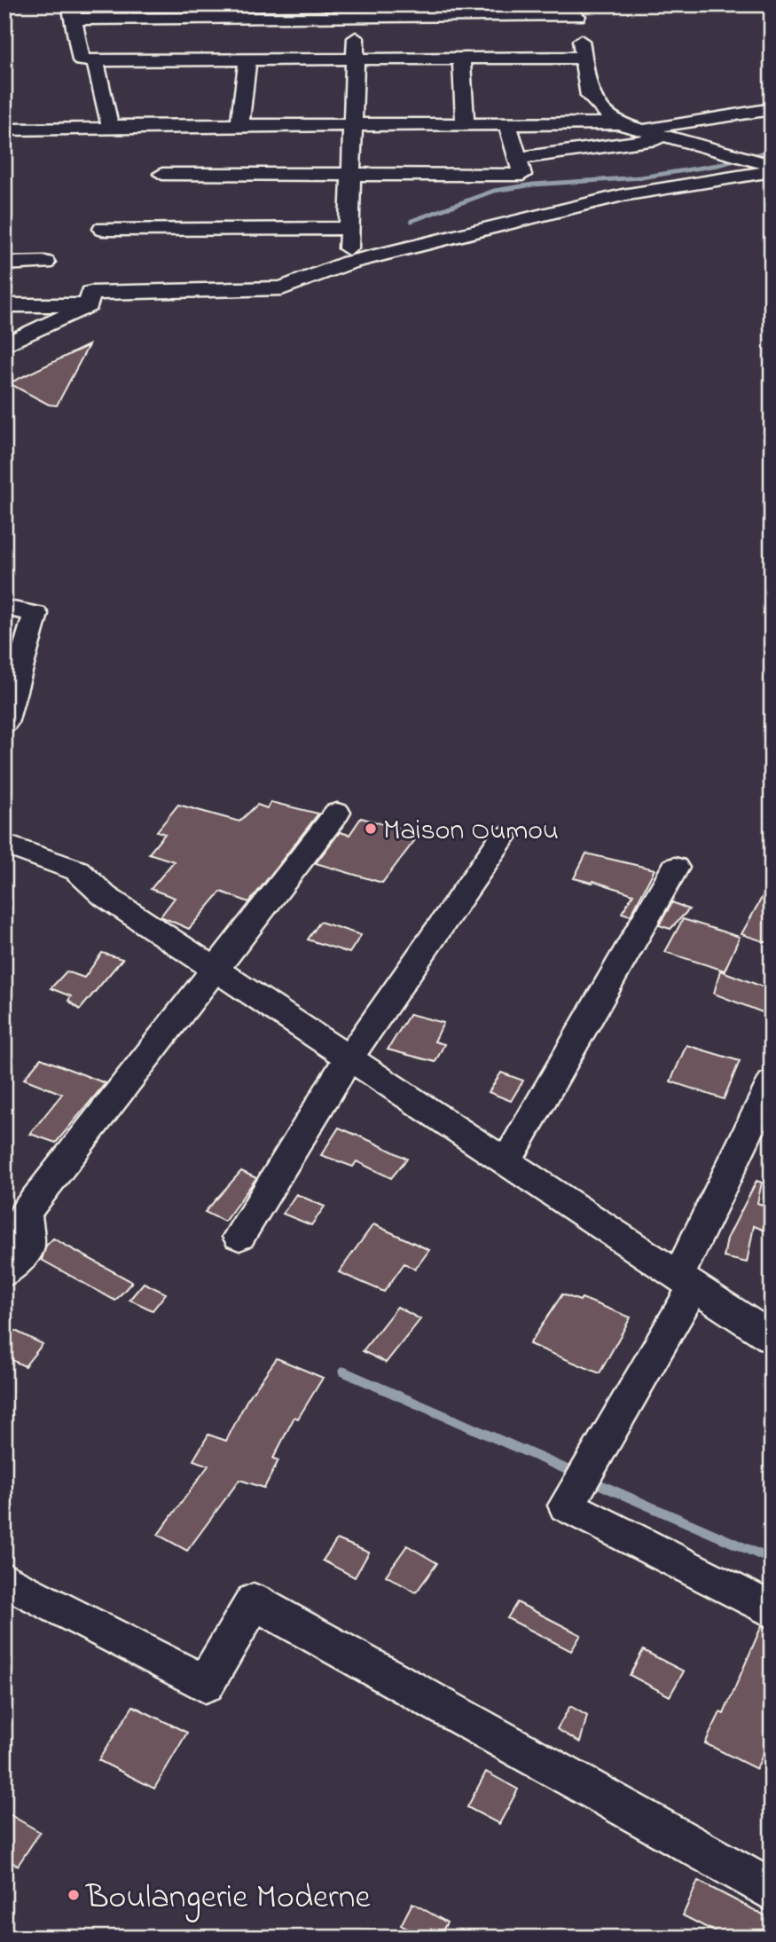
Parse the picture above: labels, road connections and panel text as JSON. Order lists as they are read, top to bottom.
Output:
{
  "places": ["Maison Oumou", "Boulangerie Moderne"]
}
